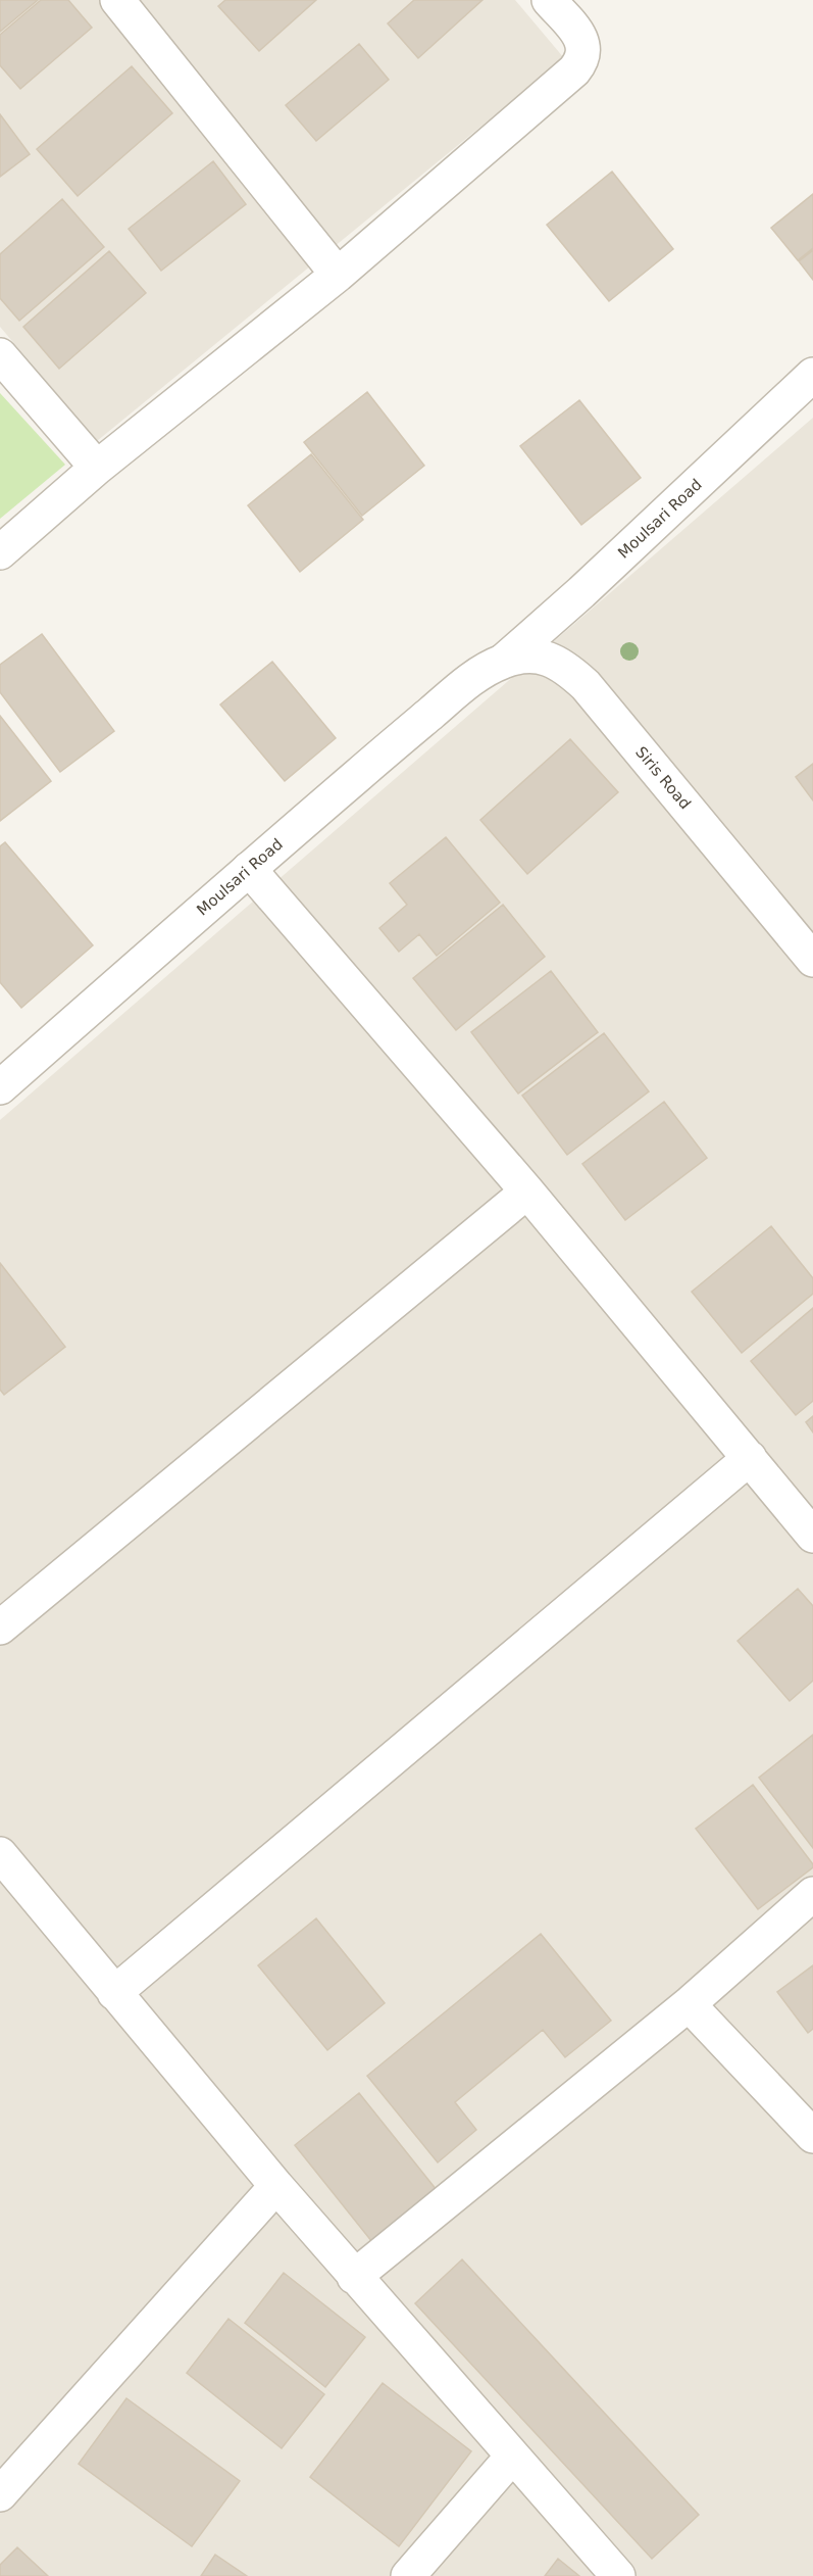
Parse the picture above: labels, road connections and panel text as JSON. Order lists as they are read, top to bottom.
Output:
{
  "streets": {
    "street": ["Moulsari Road", "Siris Road"]
  },
  "crossings": [
    ["Moulsari Road", "Siris Road"]
  ]
}
